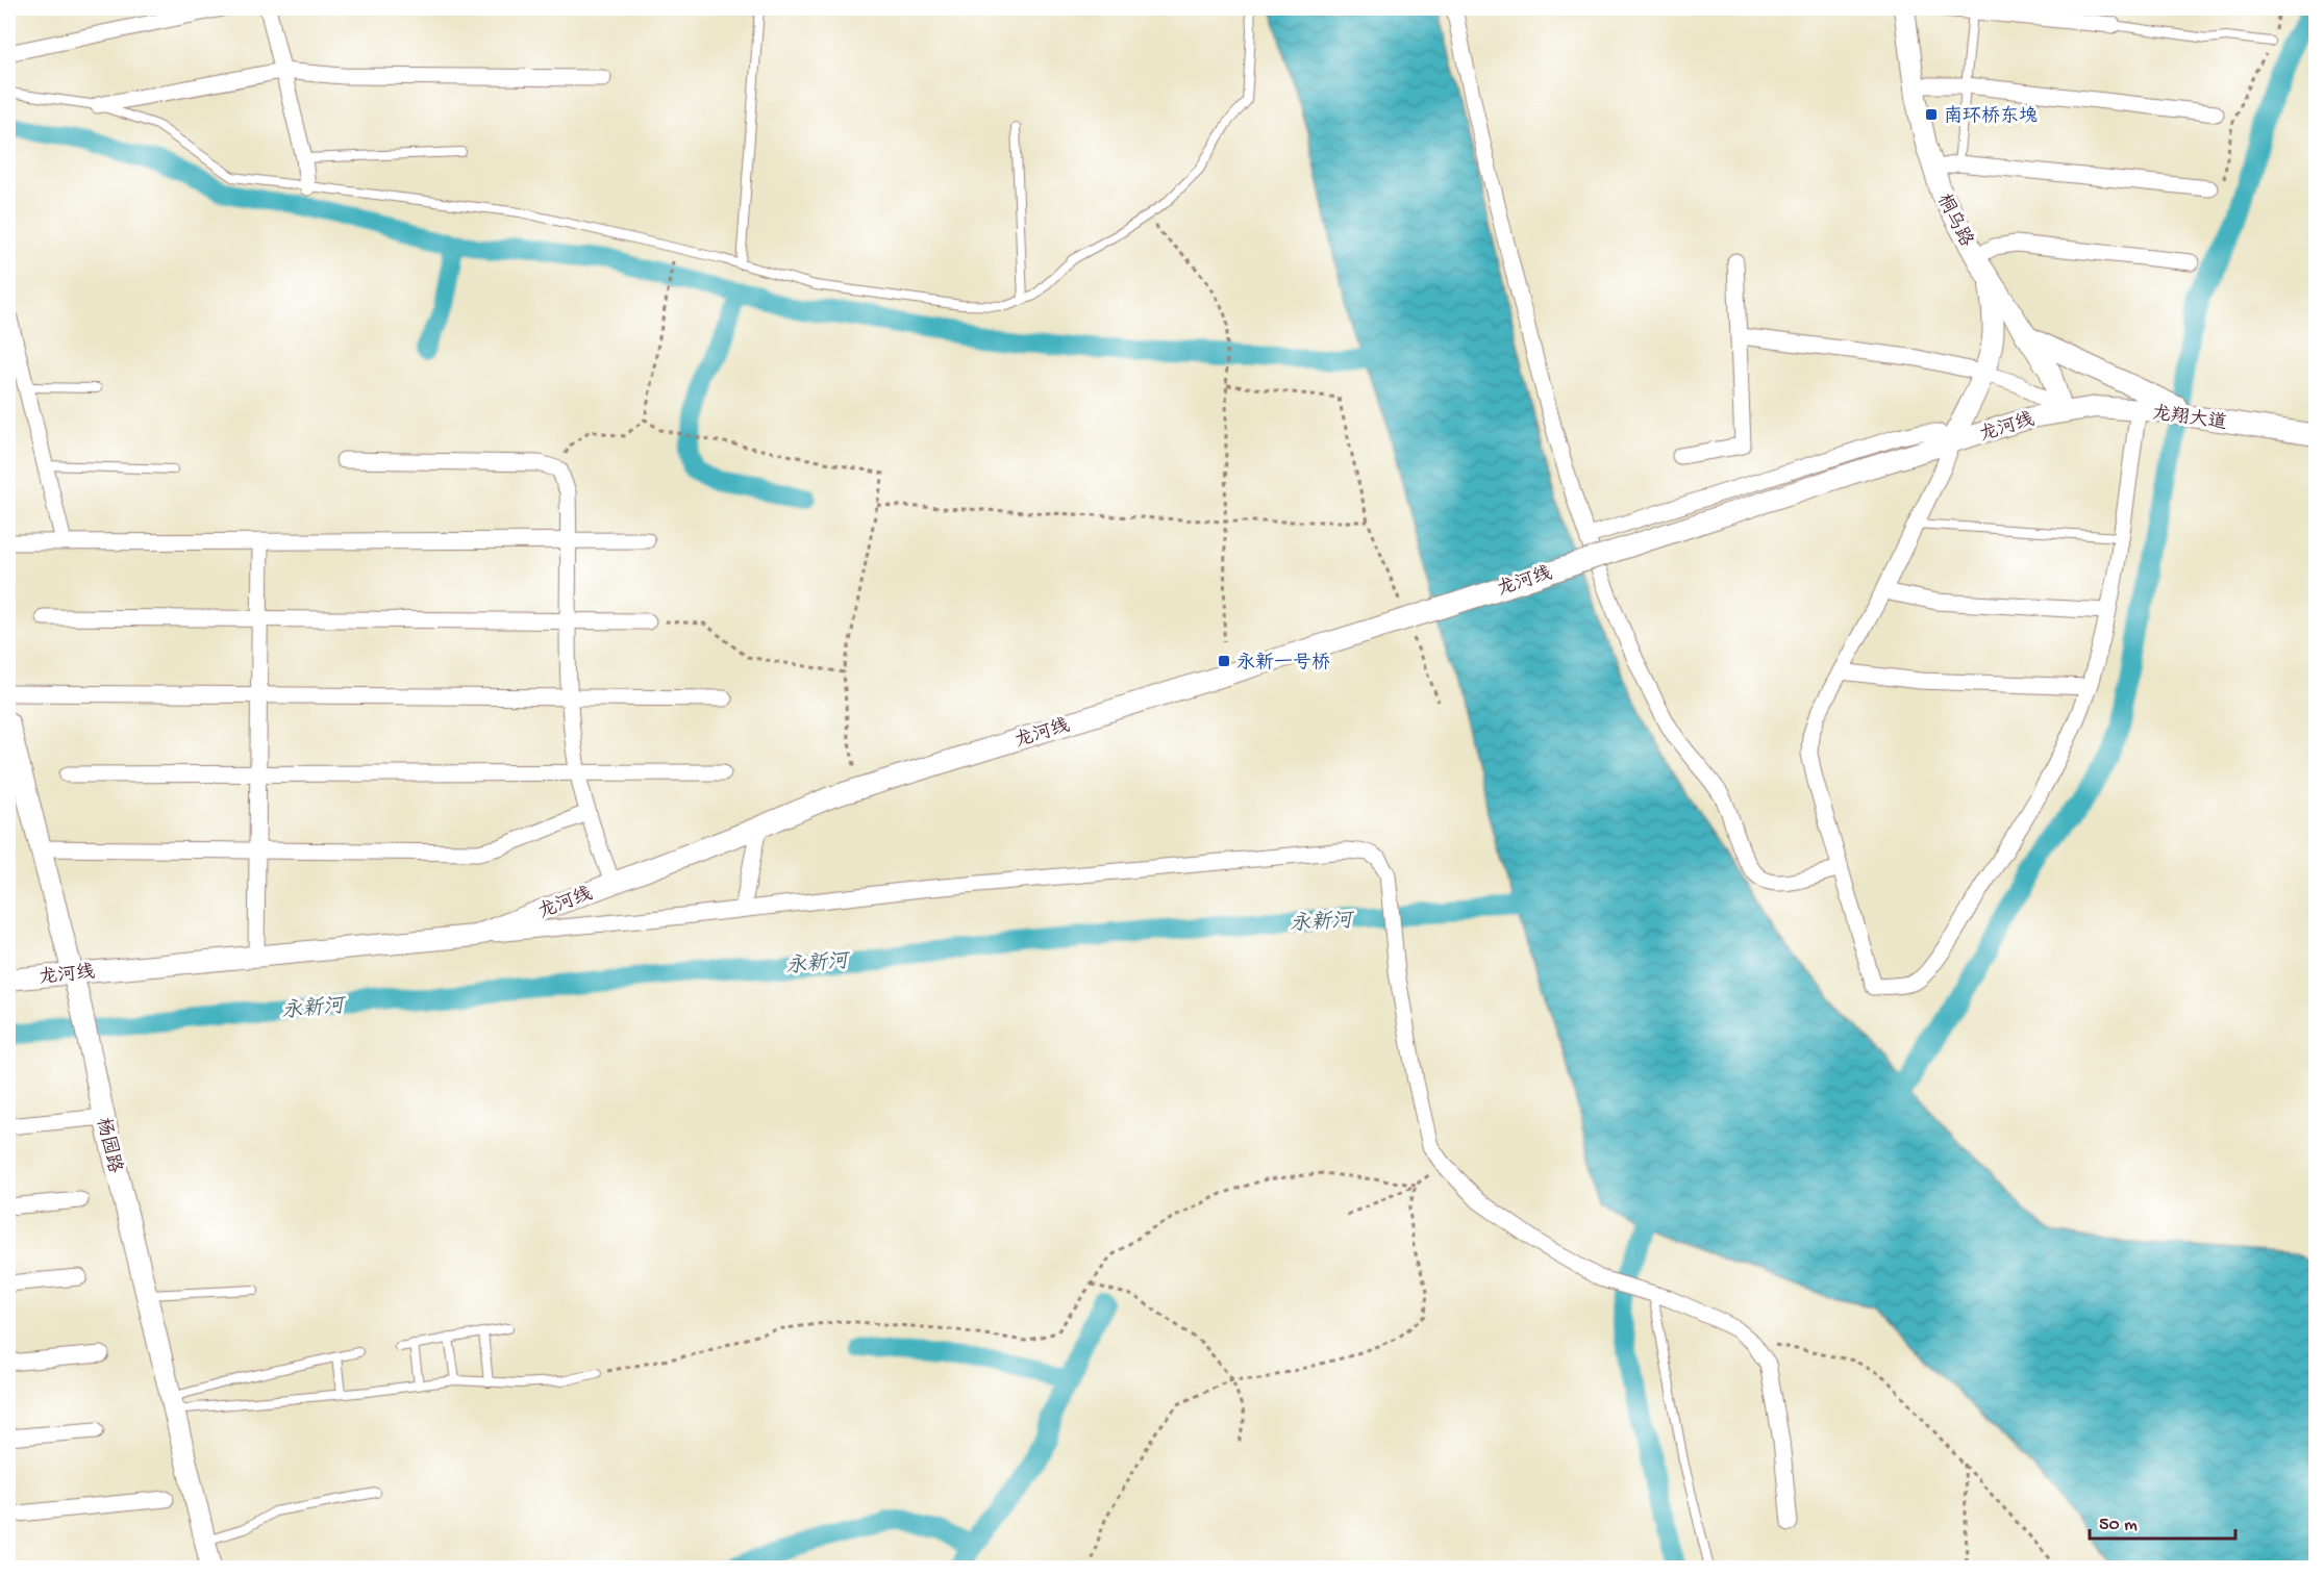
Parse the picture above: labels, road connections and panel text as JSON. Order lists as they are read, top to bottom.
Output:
{
  "streets": {
    "street": [
      "桐乌路",
      "龙翔大道",
      "龙河线",
      "杨园路"
    ]
  },
  "crossings": [
    ["桐乌路", "龙翔大道"],
    ["桐乌路", "龙河线"],
    ["龙翔大道", "龙河线"],
    ["龙河线", "杨园路"]
  ],
  "water": ["永新河"],
  "places": {
    "transit": ["南环桥东堍", "永新一号桥"]
  },
  "scale_bar": "50 m"
}
